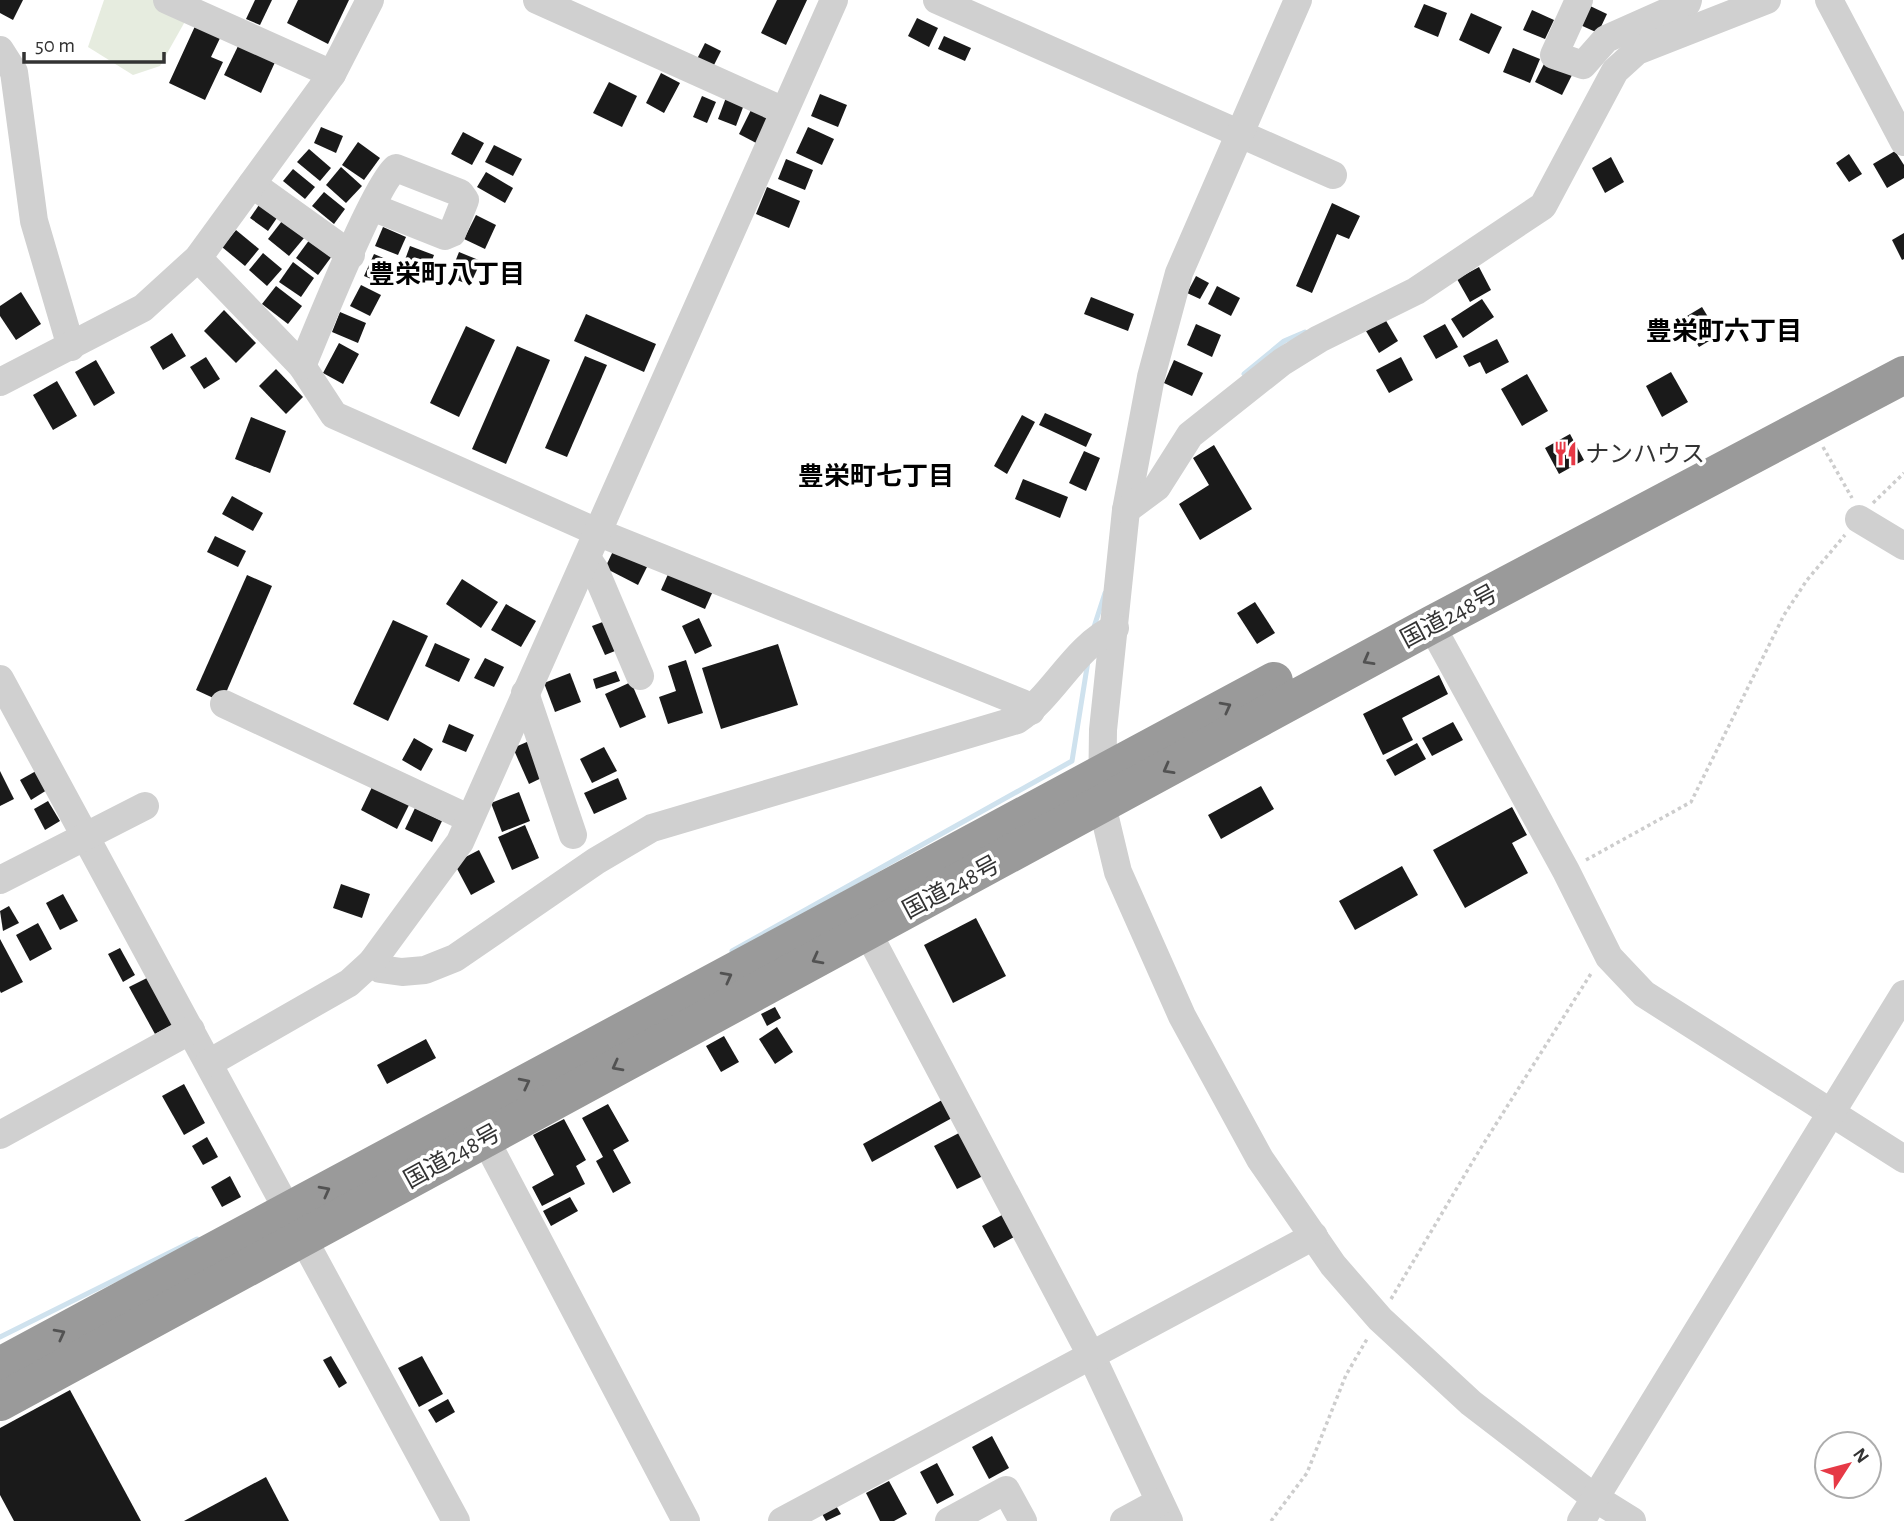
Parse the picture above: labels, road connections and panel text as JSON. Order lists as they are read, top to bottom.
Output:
{
  "streets": {
    "highway": ["国道248号"]
  },
  "districts": ["豊栄町八丁目", "豊栄町六丁目", "豊栄町七丁目"],
  "places": {
    "restaurant": ["ナンハウス"]
  },
  "scale_bar": "50 m",
  "north": "top right"
}
